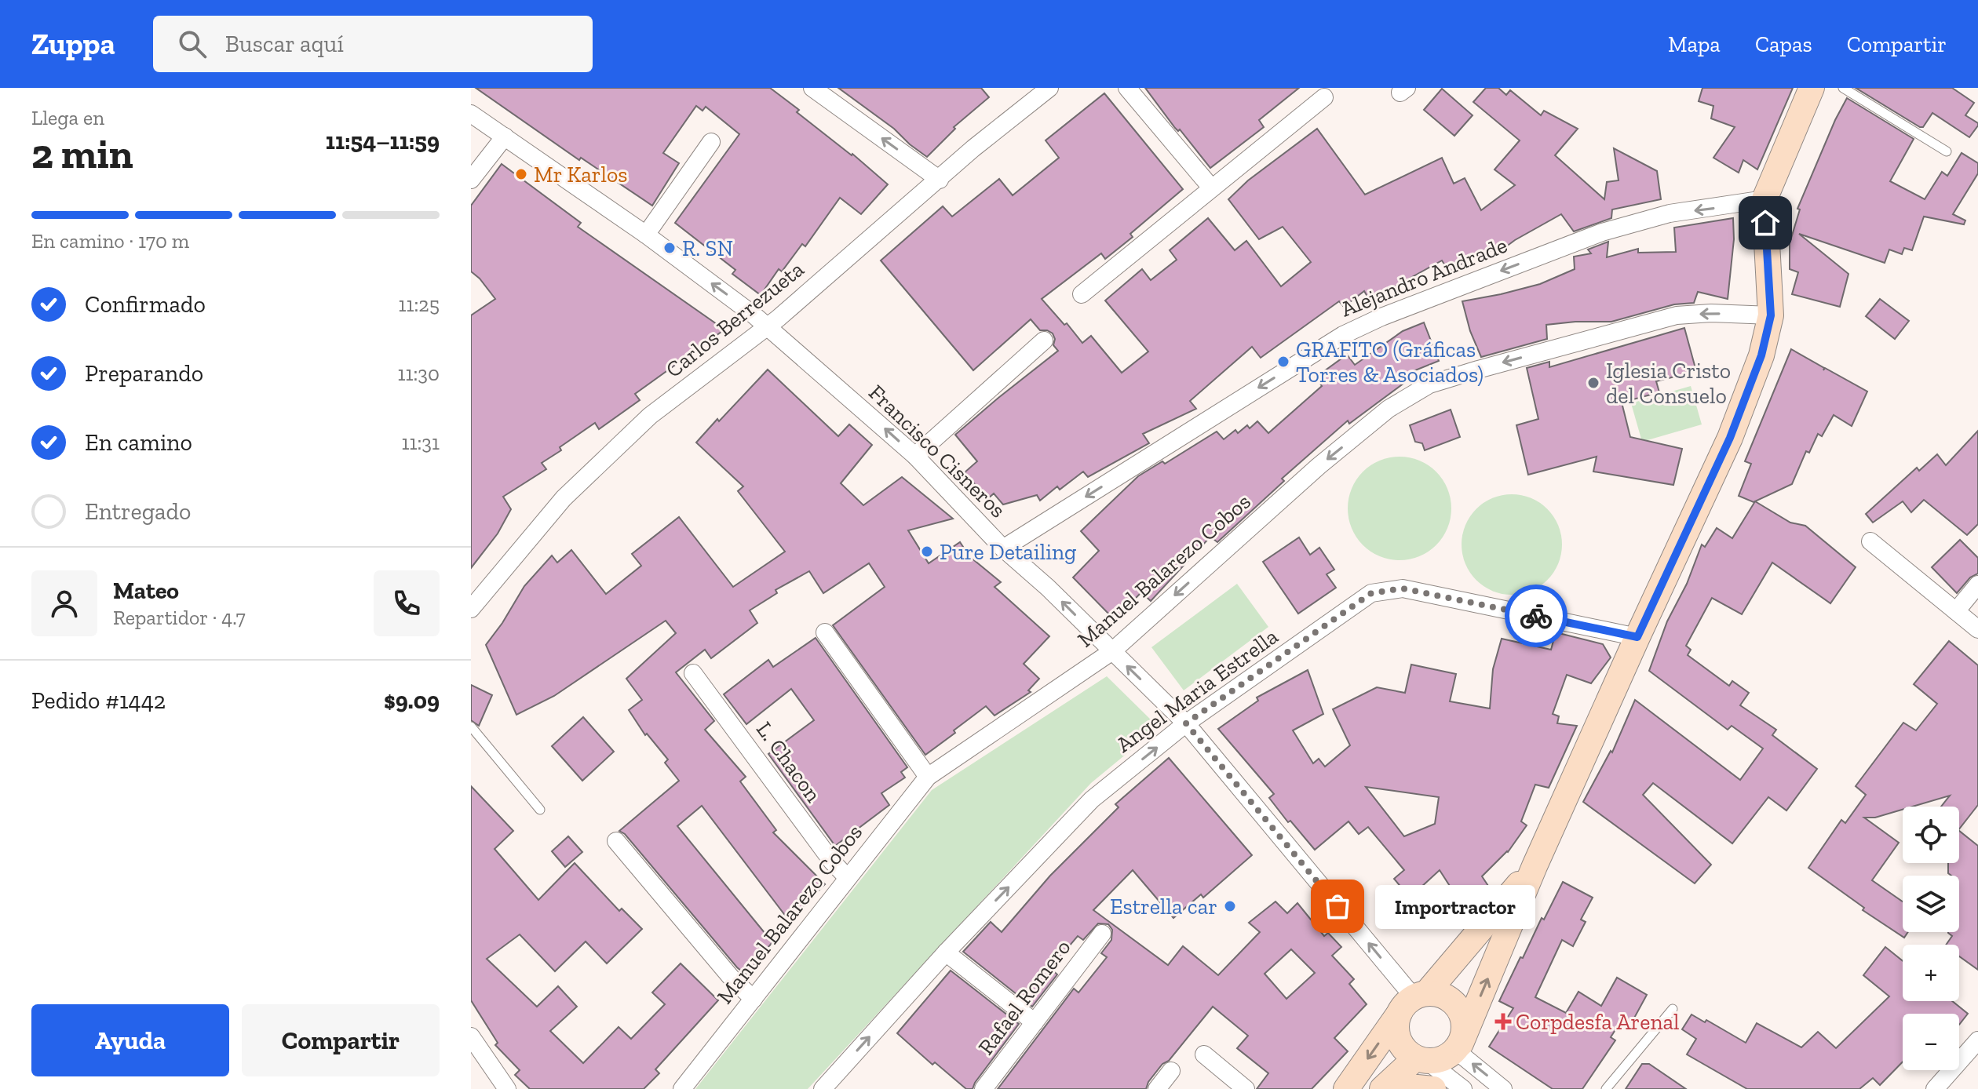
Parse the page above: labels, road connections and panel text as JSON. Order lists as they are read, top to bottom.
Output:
{
  "streets": {
    "street": [
      "Alejandro Andrade",
      "Carlos Berrezueta",
      "Francisco Cisneros",
      "Manuel Balarezo Cobos",
      "Angel Maria Estrella",
      "L. Chacon",
      "Rafael Romero"
    ]
  },
  "crossings": [
    ["Alejandro Andrade", "Francisco Cisneros"],
    ["Carlos Berrezueta", "Francisco Cisneros"],
    ["Francisco Cisneros", "Manuel Balarezo Cobos"],
    ["Francisco Cisneros", "Angel Maria Estrella"],
    ["Manuel Balarezo Cobos", "L. Chacon"]
  ],
  "one_way": [
    "Alejandro Andrade",
    "Francisco Cisneros",
    "Manuel Balarezo Cobos",
    "Angel Maria Estrella"
  ],
  "places": {
    "other": [
      "Mr Karlos",
      "R. SN",
      "GRAFITO (Gráficas Torres & Asociados)",
      "Iglesia Cristo del Consuelo",
      "Pure Detailing",
      "Estrella car",
      "Importractor"
    ],
    "health": ["Corpdesfa Arenal"]
  },
  "page": {
    "header": "Zuppa",
    "search": "Buscar aquí",
    "nav": ["Mapa", "Capas", "Compartir"],
    "heading": ["2 min", "Llega en", "11:54–11:59"],
    "panel": [
      "Mateo",
      "Repartidor · 4.7",
      "Pedido #1442",
      "$9.09"
    ],
    "bar": "En camino · 170 m",
    "list": [
      ["Confirmado", "11:25"],
      ["Preparando", "11:30"],
      ["En camino", "11:31"],
      "Entregado"
    ],
    "map_buttons": ["+", "−"],
    "bubble": "Importractor",
    "buttons": ["Ayuda", "Compartir"]
  }
}
